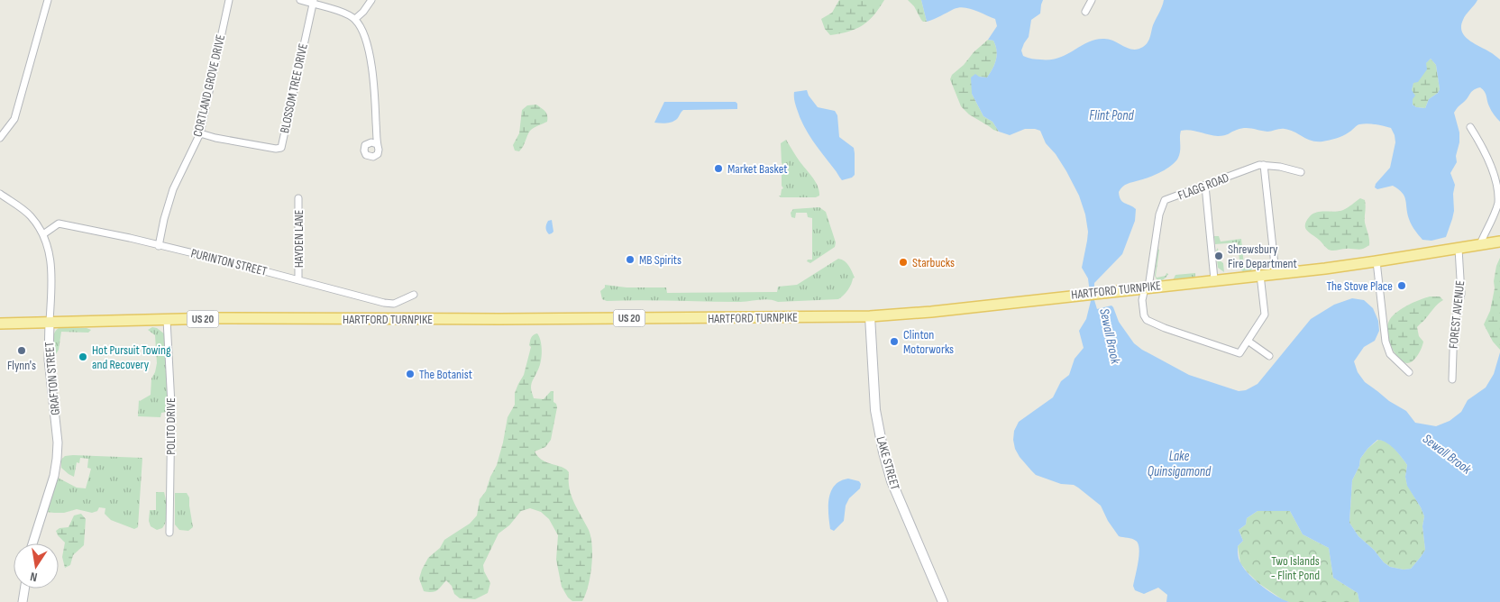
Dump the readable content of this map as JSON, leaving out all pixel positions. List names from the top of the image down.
{
  "streets": {
    "main road": ["HARTFORD TURNPIKE", "US 20", "LAKE STREET"],
    "street": [
      "CORTLAND GROVE DRIVE",
      "BLOSSOM TREE DRIVE",
      "FLAGG ROAD",
      "HAYDEN LANE",
      "PURINTON STREET",
      "FOREST AVENUE",
      "GRAFTON STREET",
      "POLITO DRIVE"
    ]
  },
  "crossings": [
    ["CORTLAND GROVE DRIVE", "BLOSSOM TREE DRIVE"],
    ["CORTLAND GROVE DRIVE", "PURINTON STREET"],
    ["FLAGG ROAD", "HARTFORD TURNPIKE"],
    ["HAYDEN LANE", "PURINTON STREET"],
    ["PURINTON STREET", "GRAFTON STREET"],
    ["HARTFORD TURNPIKE", "FOREST AVENUE"],
    ["HARTFORD TURNPIKE", "GRAFTON STREET"],
    ["HARTFORD TURNPIKE", "POLITO DRIVE"],
    ["HARTFORD TURNPIKE", "LAKE STREET"]
  ],
  "water": ["Flint Pond", "Sewall Brook", "Lake Quinsigamond"],
  "parks": ["Two Islands - Flint Pond"],
  "places": [
    "Market Basket",
    "Shrewsbury Fire Department",
    "MB Spirits",
    "Starbucks",
    "The Stove Place",
    "Clinton Motorworks",
    "Flynn's",
    "Hot Pursuit Towing and Recovery",
    "The Botanist"
  ],
  "north": "bottom"
}
